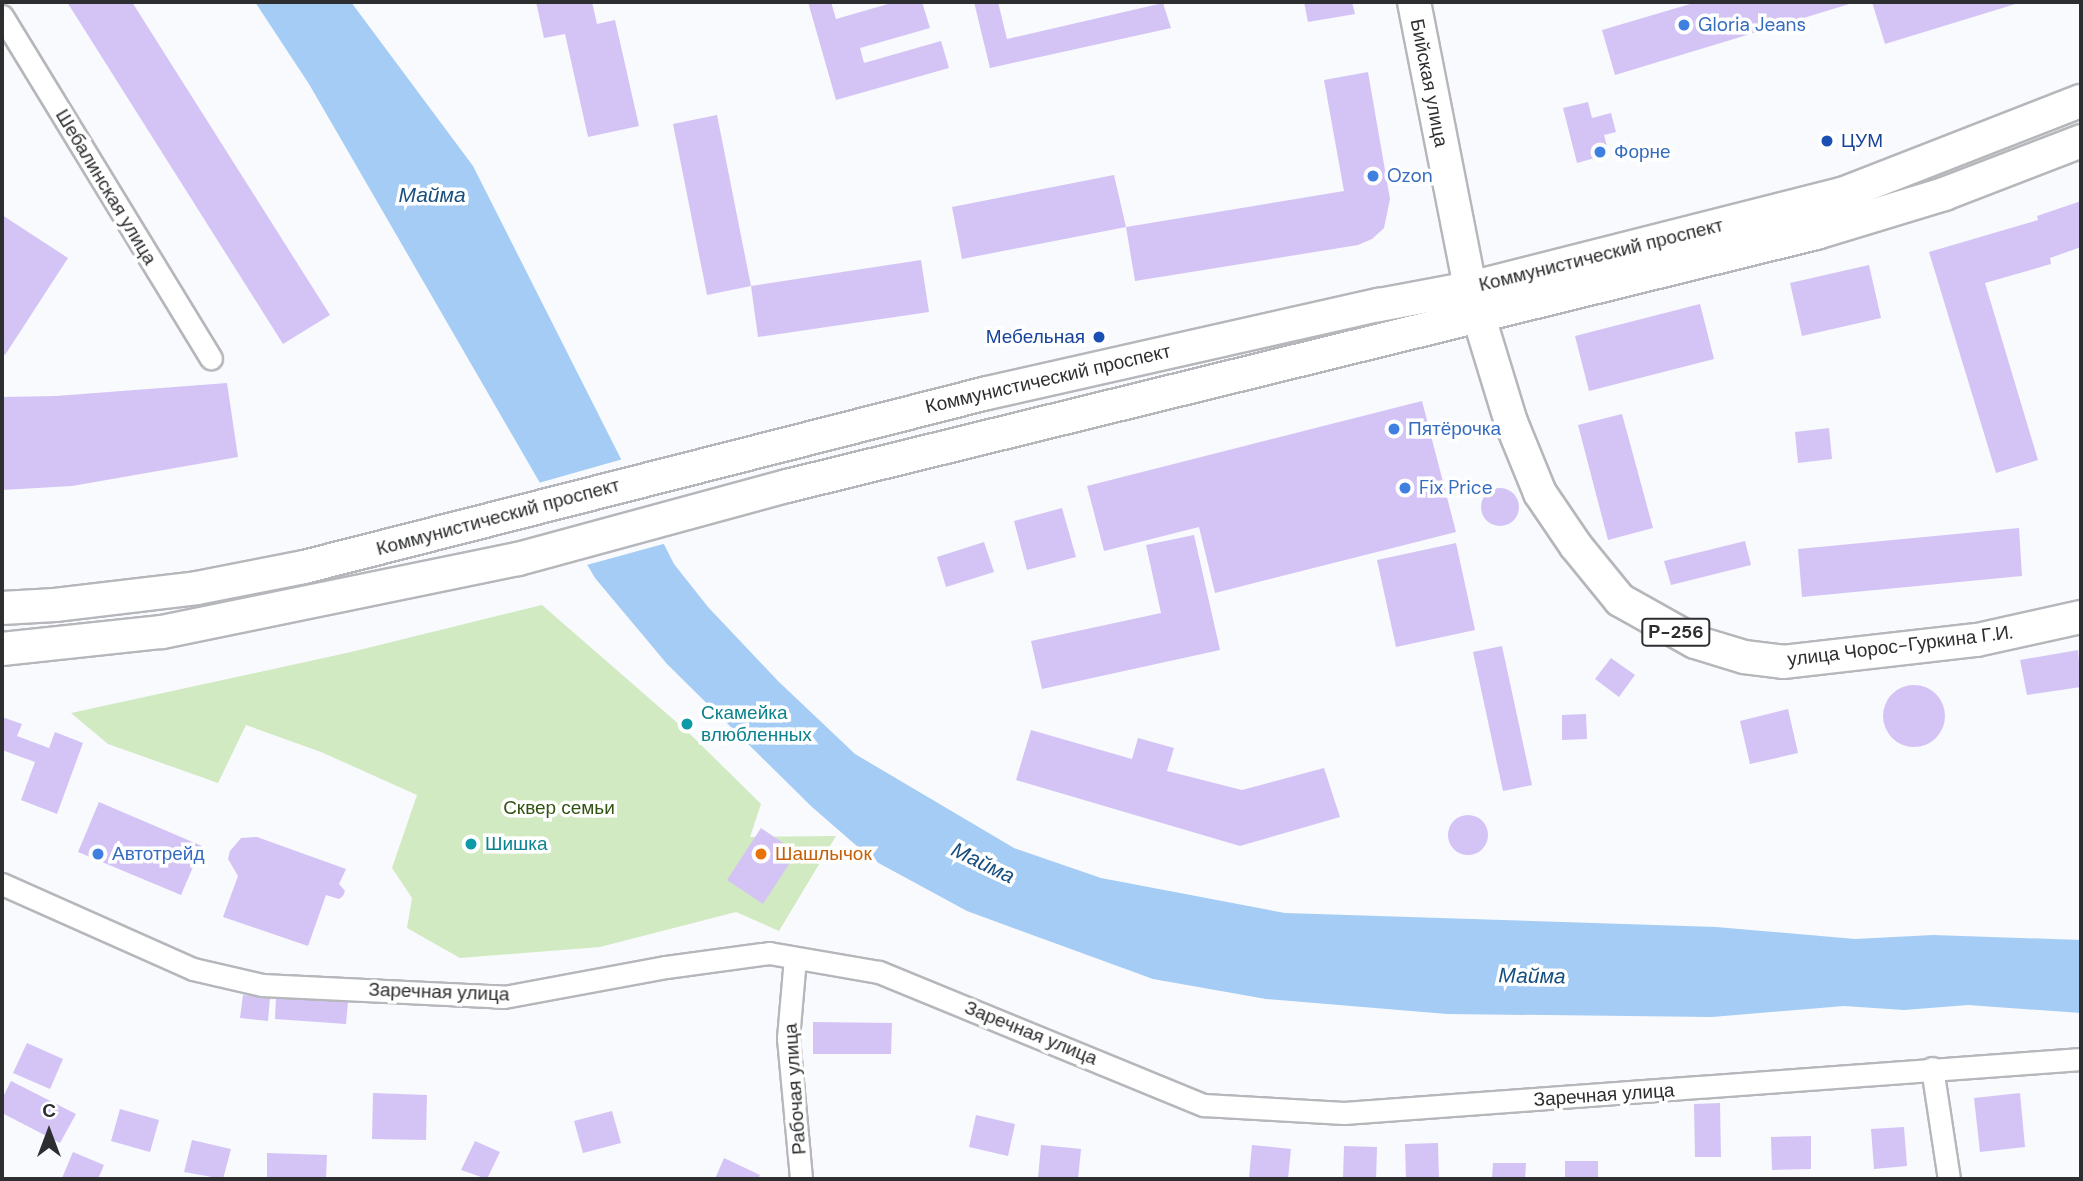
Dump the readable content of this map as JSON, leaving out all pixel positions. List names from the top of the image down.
{
  "streets": {
    "main road": [
      "Бийская улица",
      "Коммунистический проспект",
      "Р-256",
      "улица Чорос-Гуркина Г.И."
    ],
    "street": ["Шебалинская улица", "Заречная улица", "Рабочая улица"]
  },
  "crossings": [
    ["Бийская улица", "Коммунистический проспект"],
    ["Бийская улица", "улица Чорос-Гуркина Г.И."],
    ["Коммунистический проспект", "улица Чорос-Гуркина Г.И."],
    ["Заречная улица", "Рабочая улица"]
  ],
  "water": ["Майма"],
  "parks": ["Сквер семьи"],
  "places": [
    "Gloria Jeans",
    "ЦУМ",
    "Форне",
    "Ozon",
    "Мебельная",
    "Пятёрочка",
    "Fix Price",
    "Скамейка влюбленных",
    "Шишка",
    "Автотрейд",
    "Шашлычок"
  ],
  "north": "top"
}
